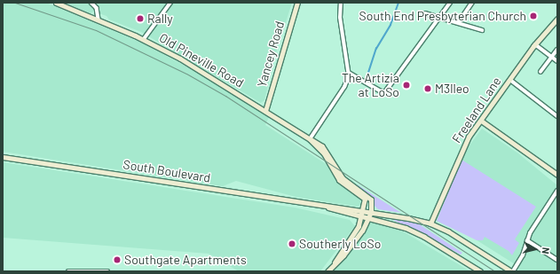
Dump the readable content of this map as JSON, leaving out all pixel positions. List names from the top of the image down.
{
  "streets": {
    "street": [
      "Yancey Road",
      "Old Pineville Road",
      "Freeland Lane",
      "South Boulevard"
    ]
  },
  "crossings": [
    ["Yancey Road", "Old Pineville Road"],
    ["Old Pineville Road", "South Boulevard"],
    ["Freeland Lane", "South Boulevard"]
  ],
  "places": [
    "South End Presbyterian Church",
    "Rally",
    "The Artizia at LoSo",
    "M3lleo",
    "Southerly LoSo",
    "Southgate Apartments"
  ],
  "north": "right"
}
